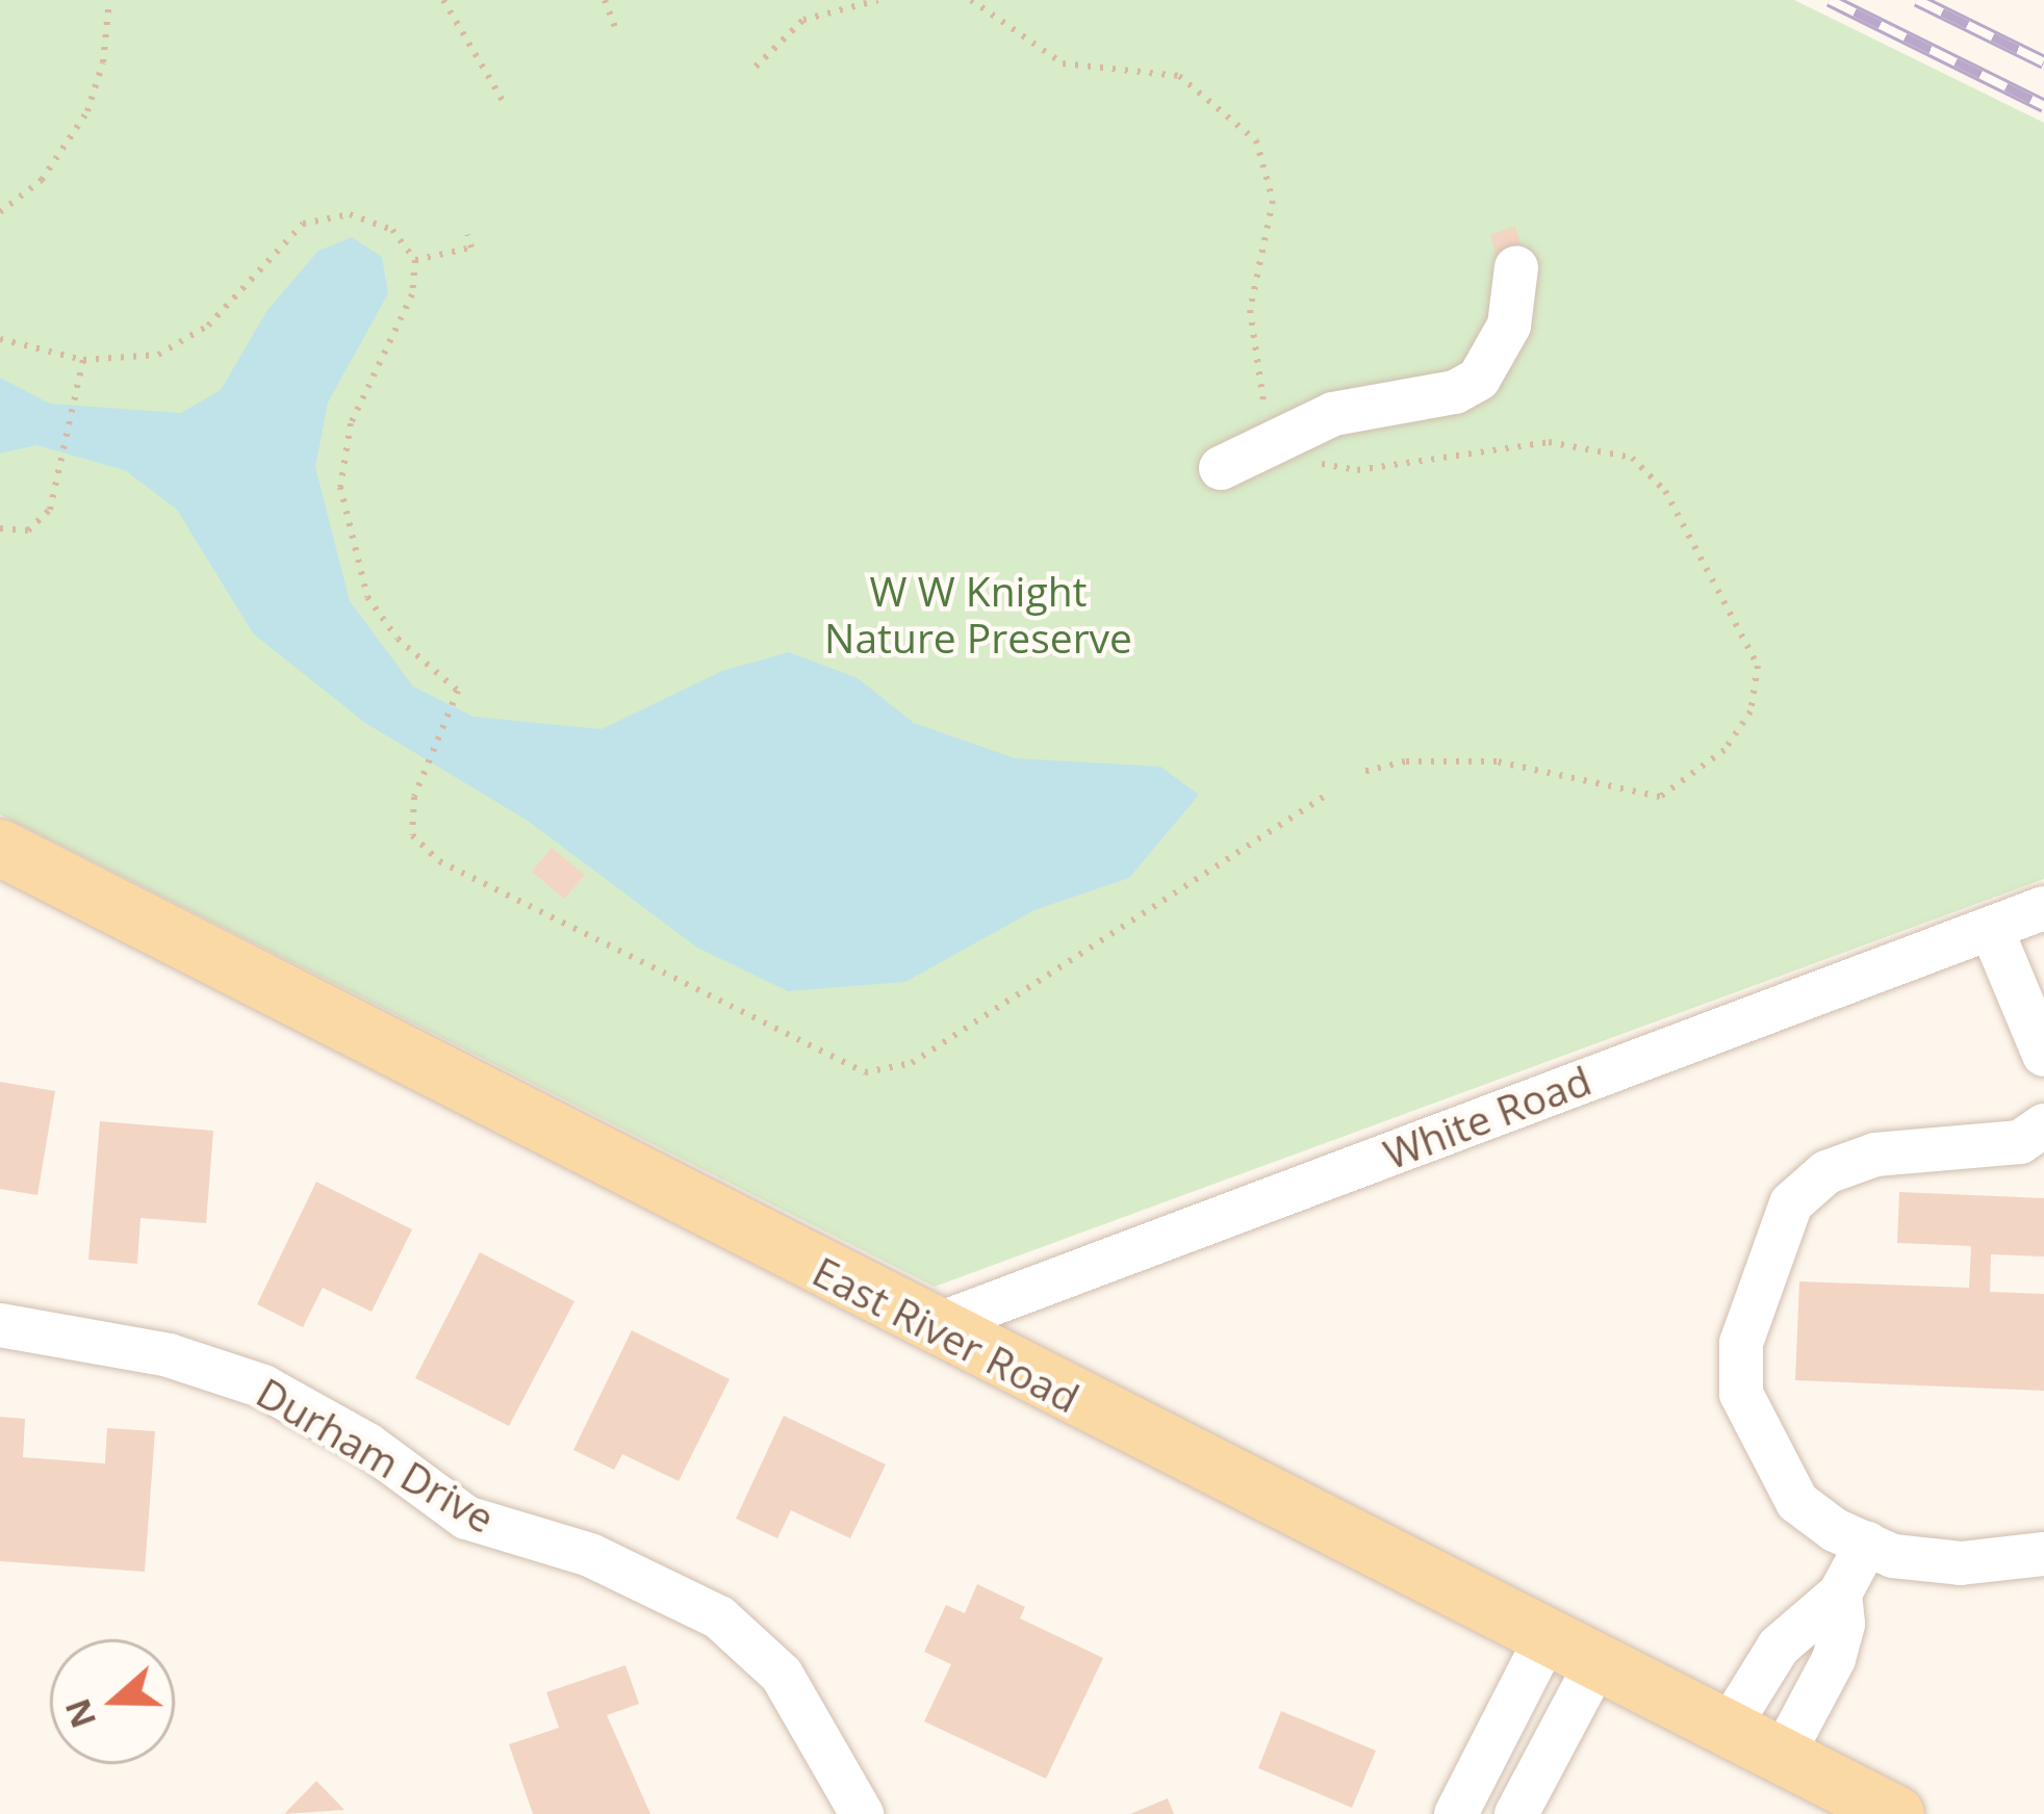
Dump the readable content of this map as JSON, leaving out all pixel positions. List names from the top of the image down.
{
  "streets": {
    "main road": ["East River Road"],
    "street": ["White Road", "Durham Drive"]
  },
  "crossings": [
    ["White Road", "East River Road"]
  ],
  "parks": ["W W Knight Nature Preserve"],
  "north": "left"
}
